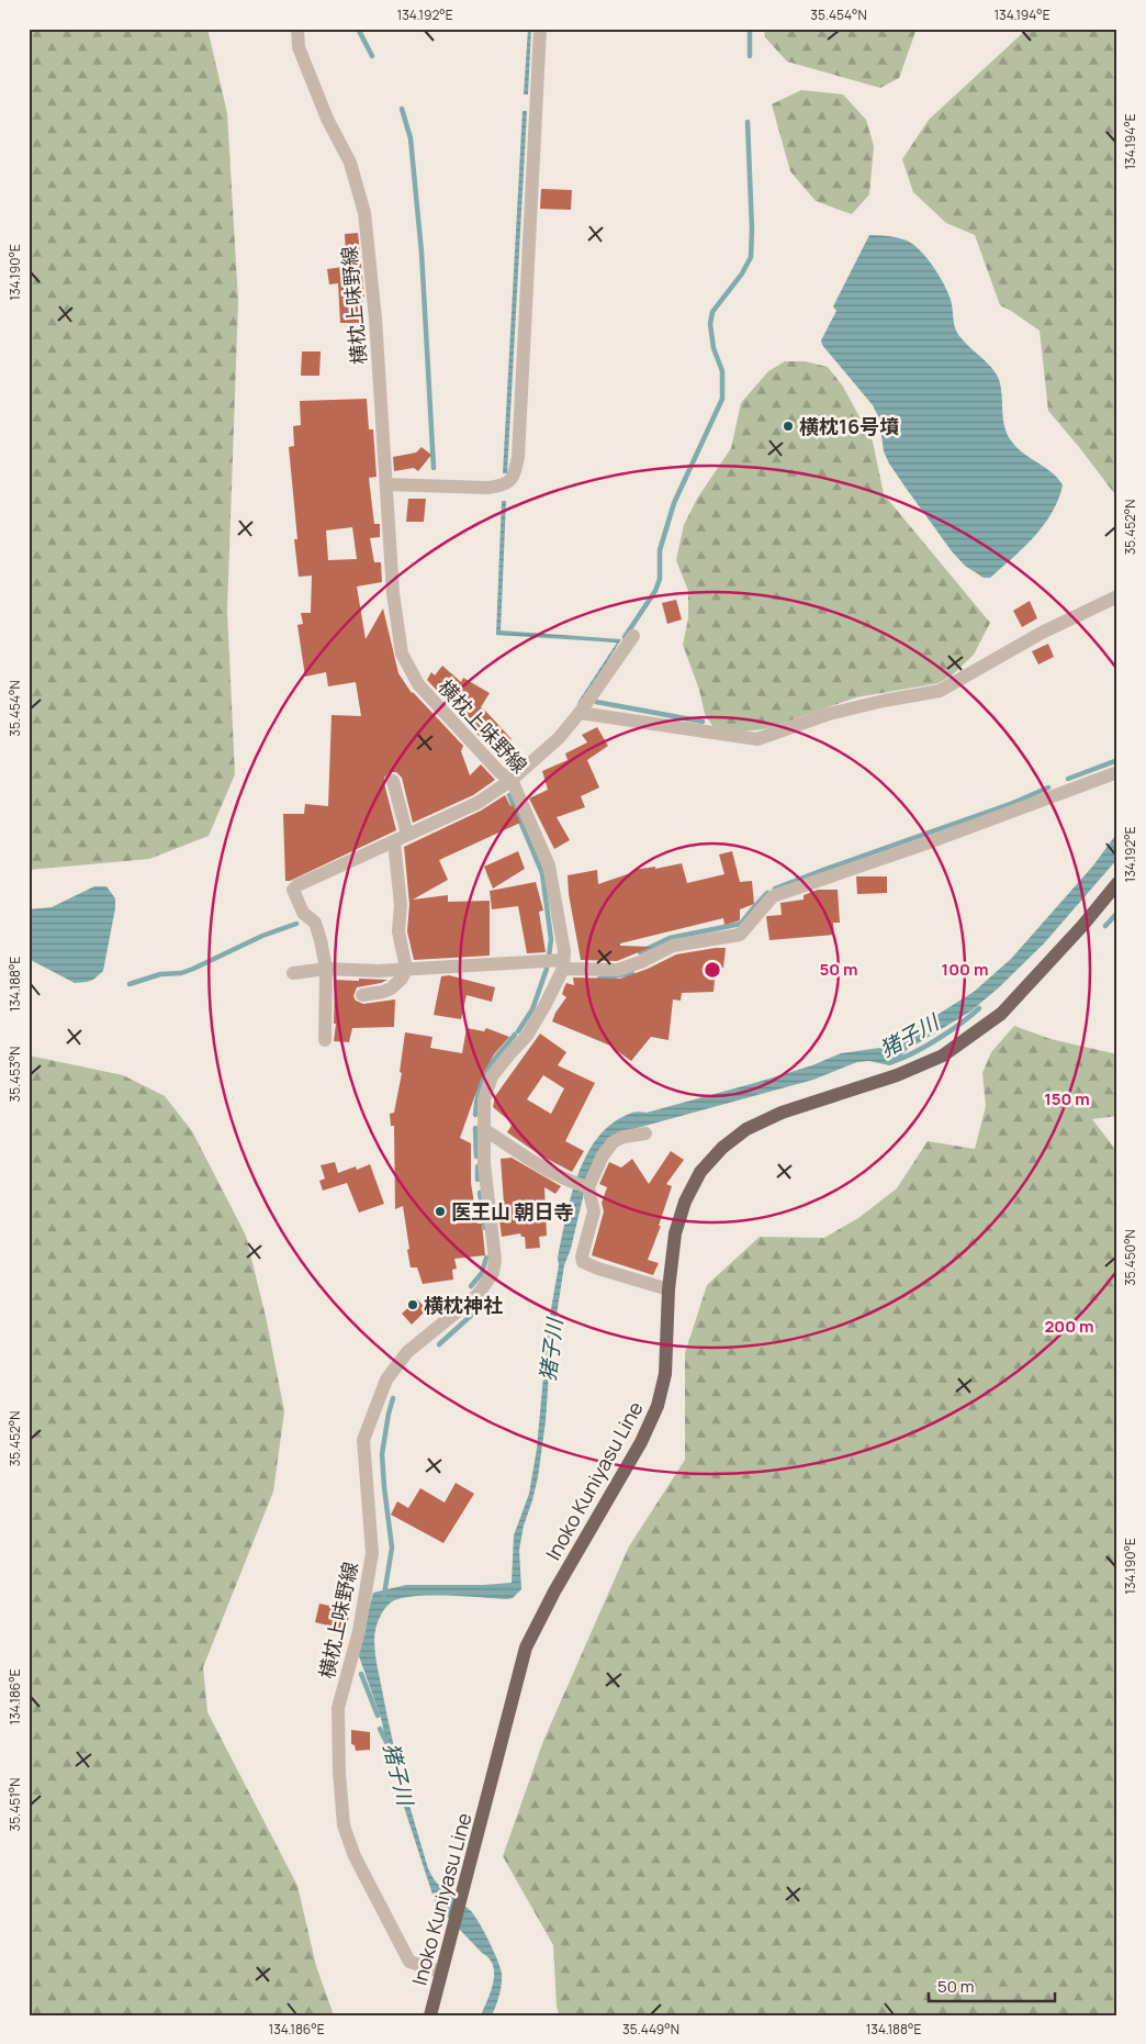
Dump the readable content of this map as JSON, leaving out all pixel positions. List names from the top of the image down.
{
  "streets": {
    "main road": ["Inoko Kuniyasu Line"],
    "street": ["横枕上味野線"]
  },
  "crossings": [
    ["横枕上味野線", "Inoko Kuniyasu Line"]
  ],
  "water": ["猪子川"],
  "places": ["横枕16号墳", "医王山 朝日寺", "横枕神社"],
  "scale_bar": "50 m",
  "coordinates": [
    "134.192°E",
    "35.454°N",
    "134.194°E",
    "134.190°E",
    "35.452°N",
    "134.188°E",
    "35.453°N",
    "35.450°N",
    "134.186°E",
    "35.451°N",
    "35.449°N"
  ],
  "rings": [
    "50 m",
    "100 m",
    "150 m",
    "200 m"
  ]
}
